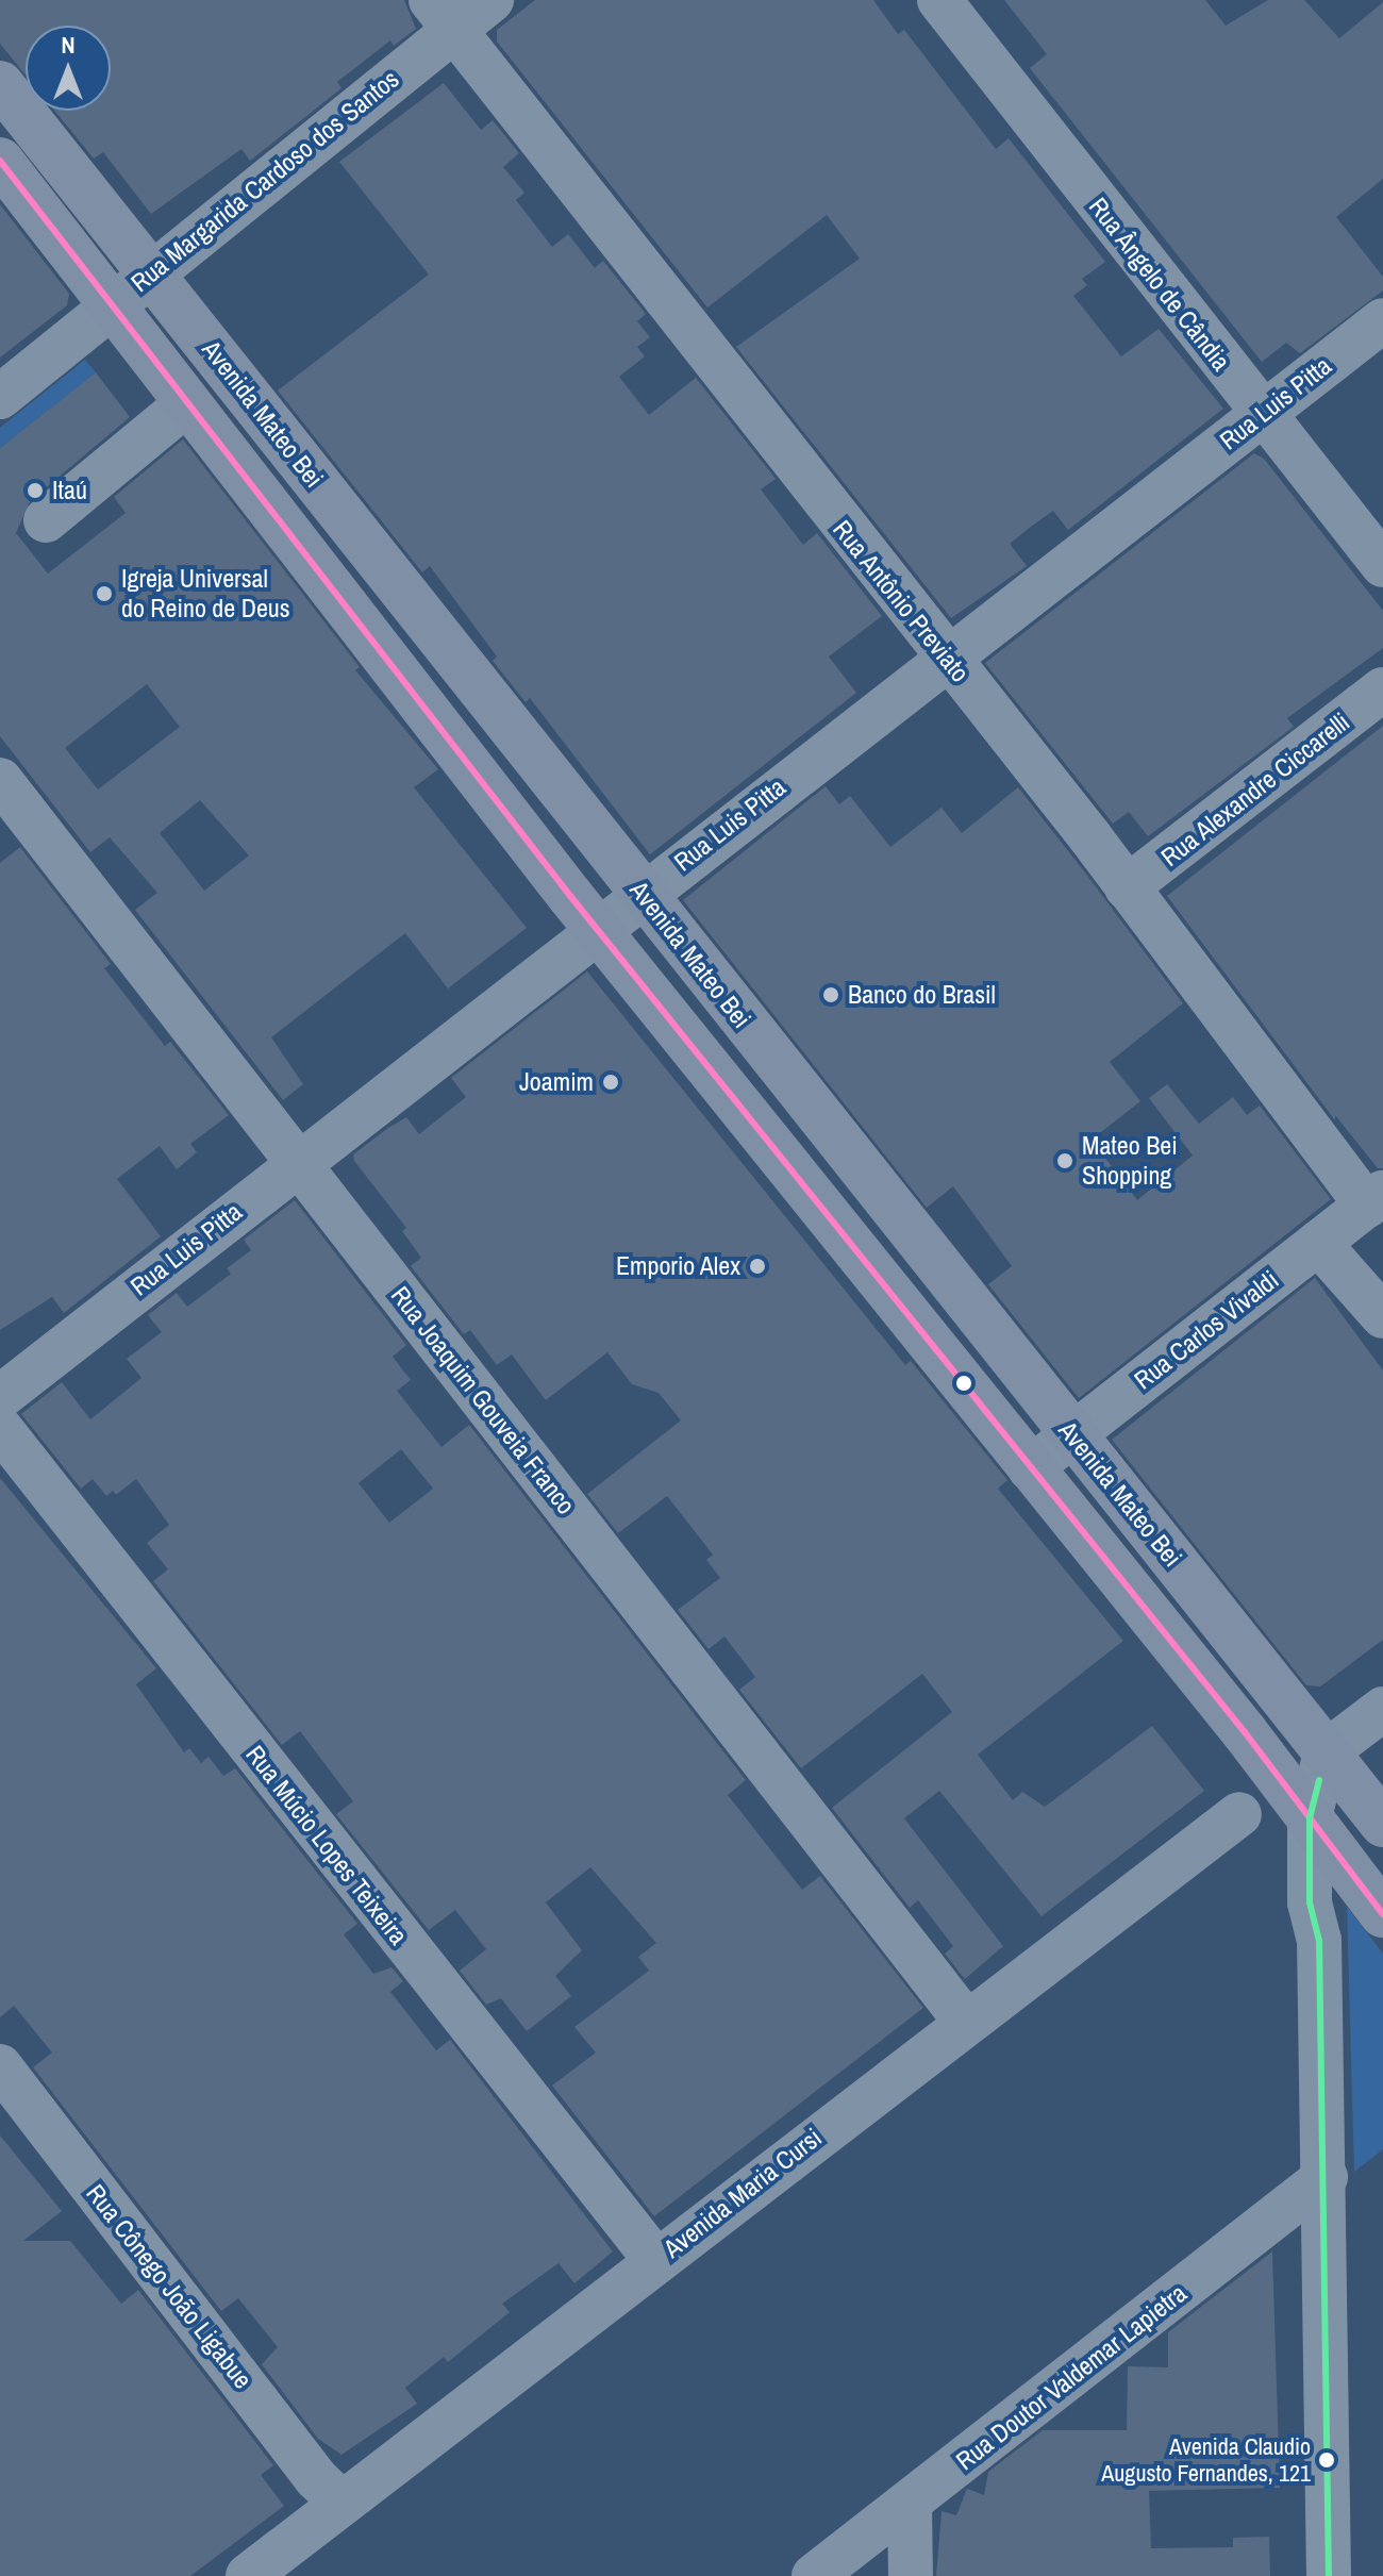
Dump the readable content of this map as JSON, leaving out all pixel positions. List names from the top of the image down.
{
  "streets": {
    "main road": ["Avenida Mateo Bei"],
    "street": [
      "Rua Margarida Cardoso dos Santos",
      "Rua Ângelo de Cândia",
      "Rua Luis Pitta",
      "Rua Antônio Previato",
      "Rua Alexandre Ciccarelli",
      "Rua Carlos Vivaldi",
      "Rua Joaquim Gouveia Franco",
      "Rua Múcio Lopes Teixeira",
      "Avenida Maria Cursi",
      "Rua Cônego João Ligabue",
      "Rua Doutor Valdemar Lapietra"
    ]
  },
  "crossings": [
    ["Rua Margarida Cardoso dos Santos", "Avenida Mateo Bei"],
    ["Rua Margarida Cardoso dos Santos", "Rua Antônio Previato"],
    ["Rua Ângelo de Cândia", "Rua Luis Pitta"],
    ["Rua Luis Pitta", "Avenida Mateo Bei"],
    ["Rua Luis Pitta", "Rua Antônio Previato"],
    ["Rua Luis Pitta", "Rua Joaquim Gouveia Franco"],
    ["Avenida Mateo Bei", "Rua Carlos Vivaldi"],
    ["Rua Antônio Previato", "Rua Alexandre Ciccarelli"],
    ["Rua Antônio Previato", "Rua Carlos Vivaldi"],
    ["Rua Joaquim Gouveia Franco", "Avenida Maria Cursi"],
    ["Rua Múcio Lopes Teixeira", "Avenida Maria Cursi"],
    ["Avenida Maria Cursi", "Rua Cônego João Ligabue"]
  ],
  "places": [
    "Itaú",
    "Igreja Universal do Reino de Deus",
    "Banco do Brasil",
    "Joamim",
    "Mateo Bei Shopping",
    "Emporio Alex",
    "Avenida Claudio Augusto Fernandes, 121"
  ],
  "north": "top"
}
